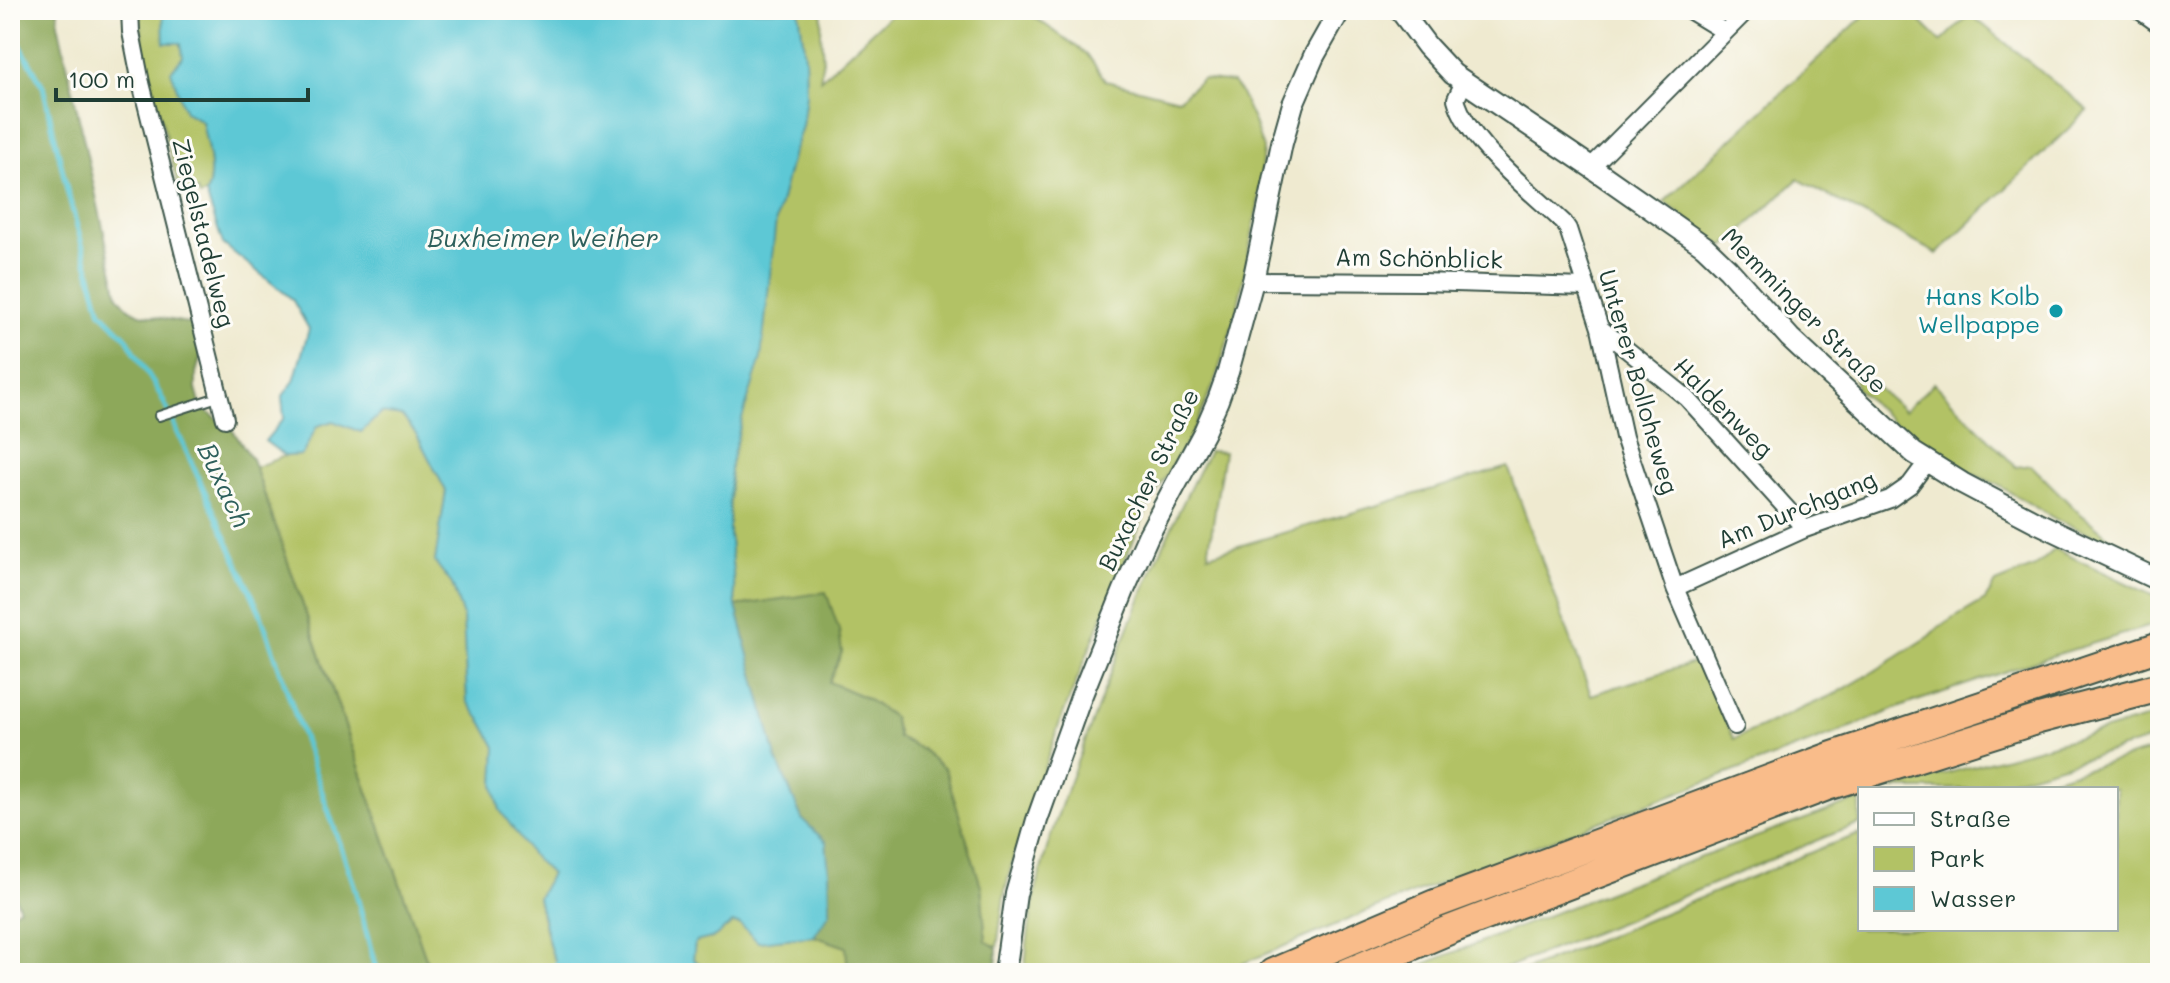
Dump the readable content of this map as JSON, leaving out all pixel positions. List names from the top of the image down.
{
  "streets": {
    "street": [
      "Ziegelstadelweg",
      "Am Schönblick",
      "Memminger Straße",
      "Unterer Bolloheweg",
      "Haldenweg",
      "Buxacher Straße",
      "Am Durchgang"
    ]
  },
  "crossings": [
    ["Am Schönblick", "Unterer Bolloheweg"],
    ["Am Schönblick", "Buxacher Straße"],
    ["Memminger Straße", "Unterer Bolloheweg"],
    ["Memminger Straße", "Am Durchgang"],
    ["Unterer Bolloheweg", "Haldenweg"],
    ["Unterer Bolloheweg", "Am Durchgang"],
    ["Haldenweg", "Am Durchgang"]
  ],
  "water": ["Buxheimer Weiher", "Buxach"],
  "places": ["Hans Kolb Wellpappe"],
  "legend": ["Straße", "Park", "Wasser"],
  "scale_bar": "100 m"
}
